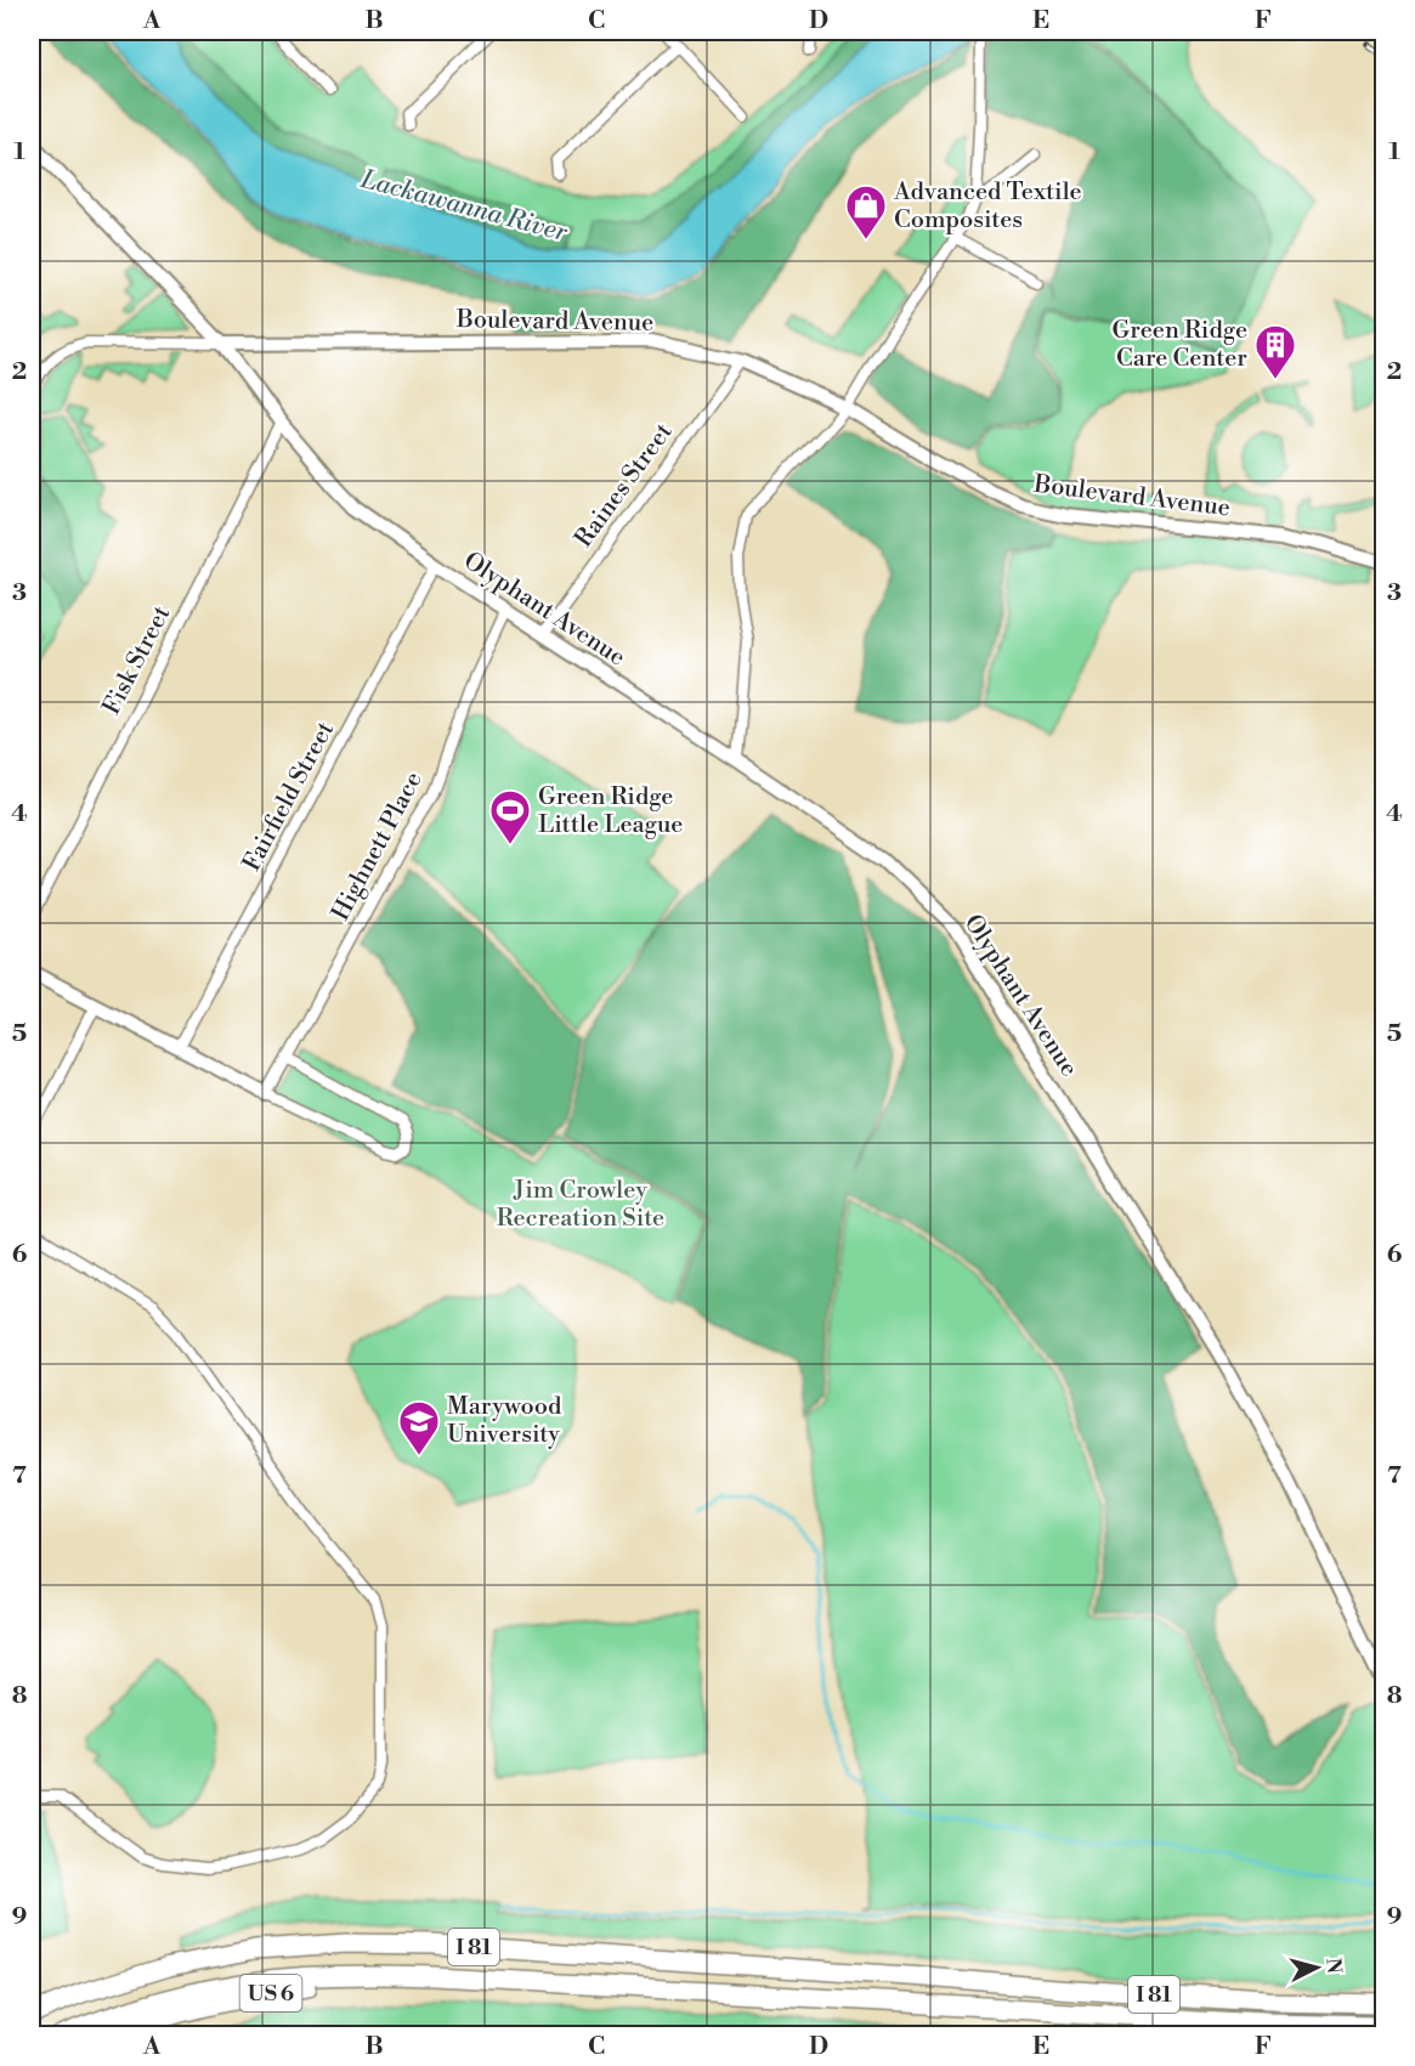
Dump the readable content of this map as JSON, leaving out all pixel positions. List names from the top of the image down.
{
  "streets": {
    "highway": ["I 81", "US 6"],
    "street": [
      "Boulevard Avenue",
      "Raines Street",
      "Olyphant Avenue",
      "Fisk Street",
      "Fairfield Street",
      "Highnett Place"
    ]
  },
  "crossings": [
    ["Boulevard Avenue", "Raines Street"],
    ["Boulevard Avenue", "Olyphant Avenue"],
    ["Raines Street", "Olyphant Avenue"],
    ["Olyphant Avenue", "Fisk Street"],
    ["Olyphant Avenue", "Fairfield Street"],
    ["Olyphant Avenue", "Highnett Place"],
    ["I 81", "US 6"]
  ],
  "water": ["Lackawanna River"],
  "parks": ["Jim Crowley Recreation Site"],
  "places": {
    "shop": ["Advanced Textile Composites"],
    "building": ["Green Ridge Care Center"],
    "sports": ["Green Ridge Little League"],
    "school or university": ["Marywood University"]
  },
  "north": "right",
  "grid": {
    "columns": [
      "A",
      "B",
      "C",
      "D",
      "E",
      "F"
    ],
    "rows": [
      "1",
      "2",
      "3",
      "4",
      "5",
      "6",
      "7",
      "8",
      "9"
    ]
  }
}
